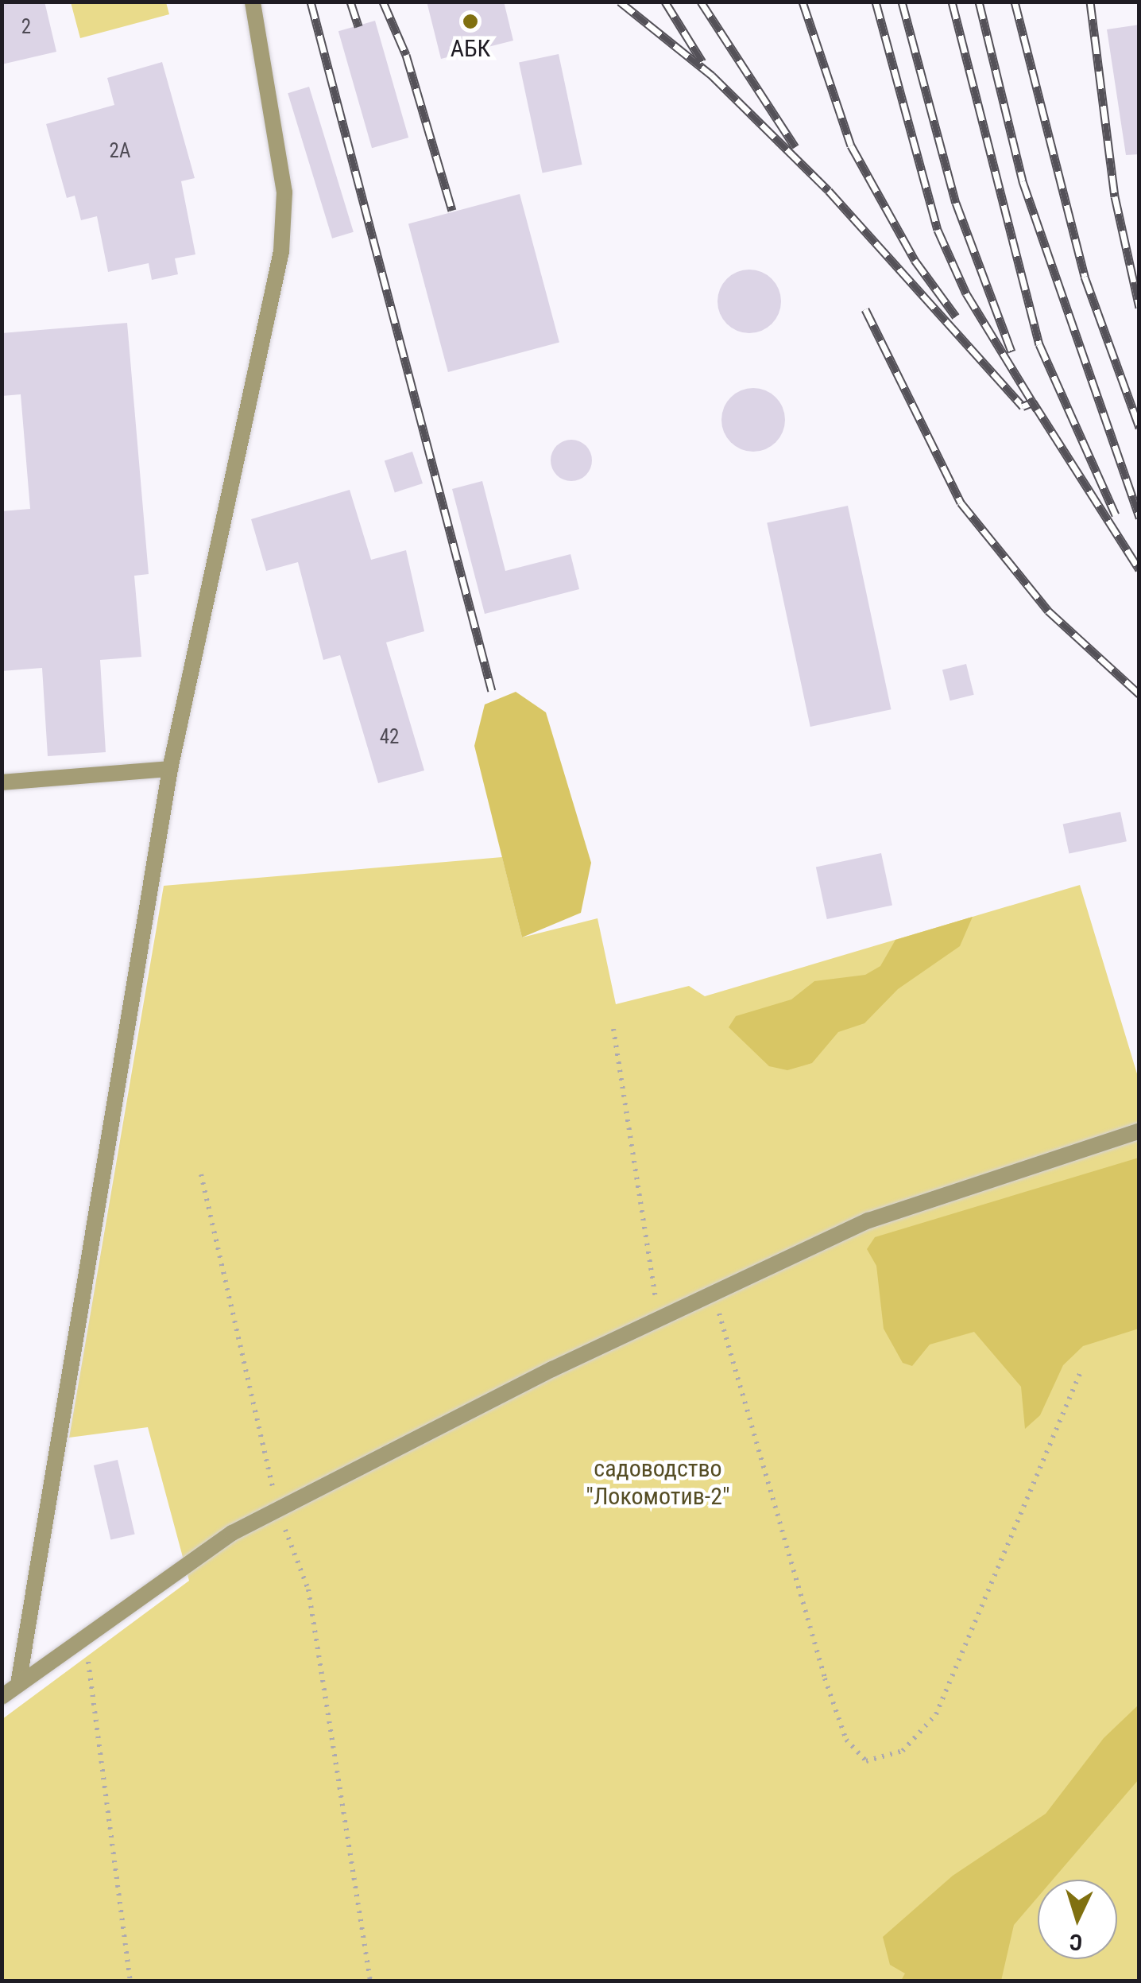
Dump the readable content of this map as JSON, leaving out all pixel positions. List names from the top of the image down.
{
  "parks": ["садоводство \"Локомотив-2\""],
  "places": ["АБК"],
  "house_numbers": ["2", "2А", "42"],
  "north": "bottom"
}
